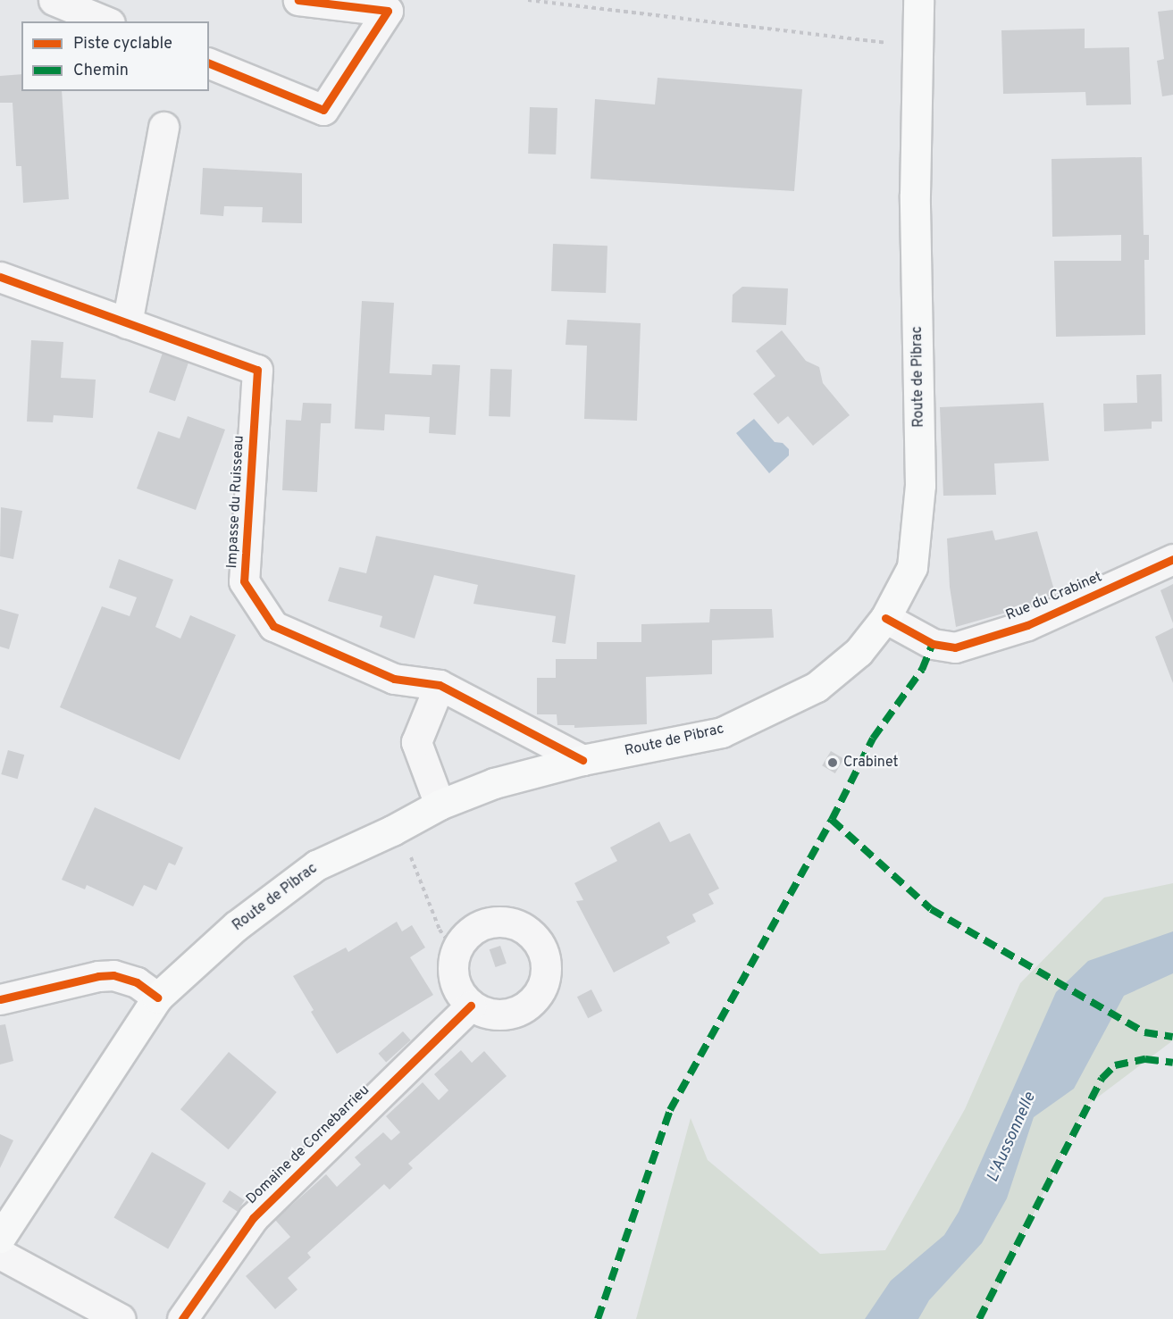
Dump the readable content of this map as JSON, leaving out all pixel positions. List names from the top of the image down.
{
  "streets": {
    "main road": ["Route de Pibrac"],
    "street": ["Impasse du Ruisseau", "Rue du Crabinet", "Domaine de Cornebarrieu"]
  },
  "crossings": [
    ["Route de Pibrac", "Impasse du Ruisseau"],
    ["Route de Pibrac", "Rue du Crabinet"]
  ],
  "water": ["L'Aussonnelle"],
  "places": ["Crabinet"],
  "legend": ["Piste cyclable", "Chemin"]
}
